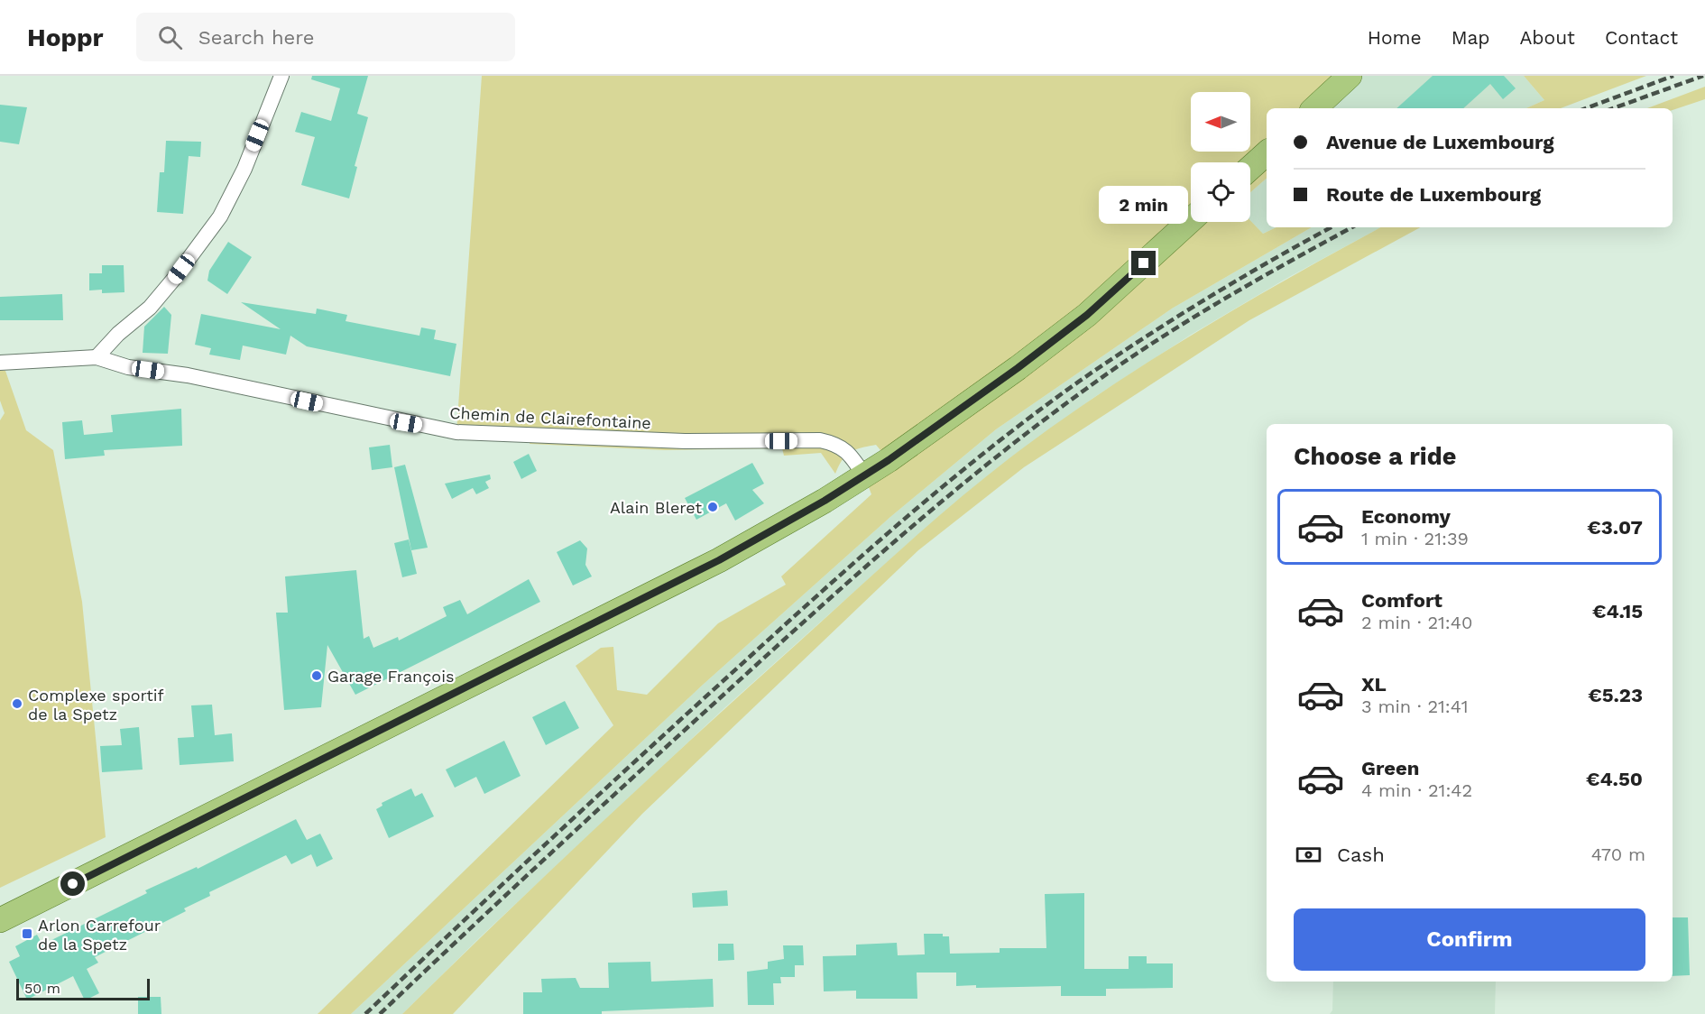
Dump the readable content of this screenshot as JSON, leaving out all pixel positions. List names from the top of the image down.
{
  "streets": {
    "street": ["Chemin de Clairefontaine"]
  },
  "places": {
    "other": ["Alain Bleret", "Garage François", "Complexe sportif de la Spetz"],
    "transit": ["Arlon Carrefour de la Spetz"]
  },
  "scale_bar": "50 m",
  "north": "left",
  "page": {
    "header": "Hoppr",
    "search": "Search here",
    "nav": [
      "Home",
      "Map",
      "About",
      "Contact"
    ],
    "banner": ["Avenue de Luxembourg", "Route de Luxembourg"],
    "bubble": "2 min",
    "heading": "Choose a ride",
    "list": [
      {
        "name": "Economy",
        "note": "1 min · 21:39",
        "value": "€3.07"
      },
      {
        "name": "Comfort",
        "note": "2 min · 21:40",
        "value": "€4.15"
      },
      {
        "name": "XL",
        "note": "3 min · 21:41",
        "value": "€5.23"
      },
      {
        "name": "Green",
        "note": "4 min · 21:42",
        "value": "€4.50"
      }
    ],
    "pay": ["Cash", "470 m"],
    "buttons": "Confirm",
    "scale": "50 m"
  }
}
